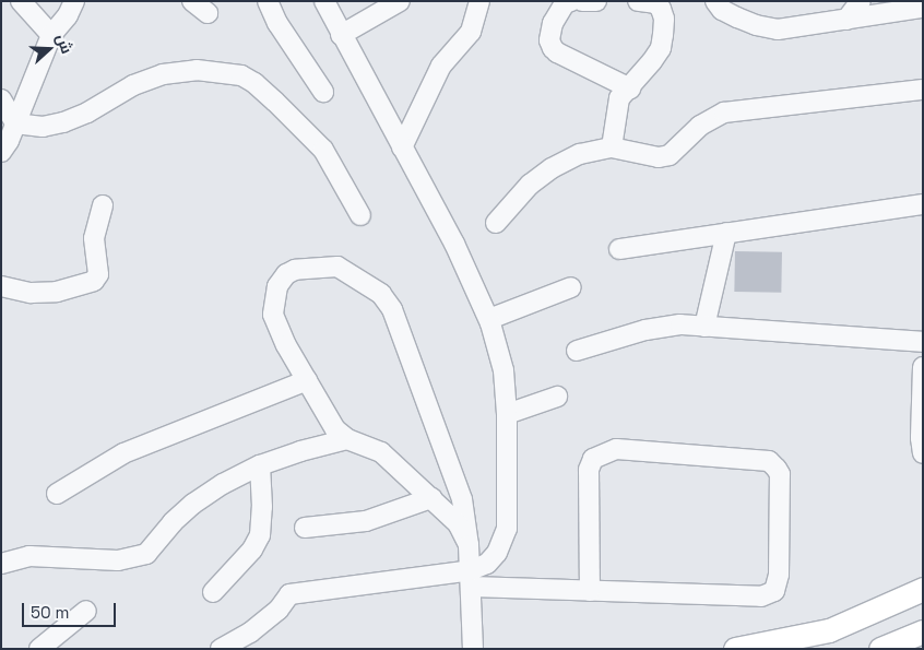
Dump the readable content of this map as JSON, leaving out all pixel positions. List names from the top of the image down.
{
  "scale_bar": "50 m",
  "north": "right"
}
